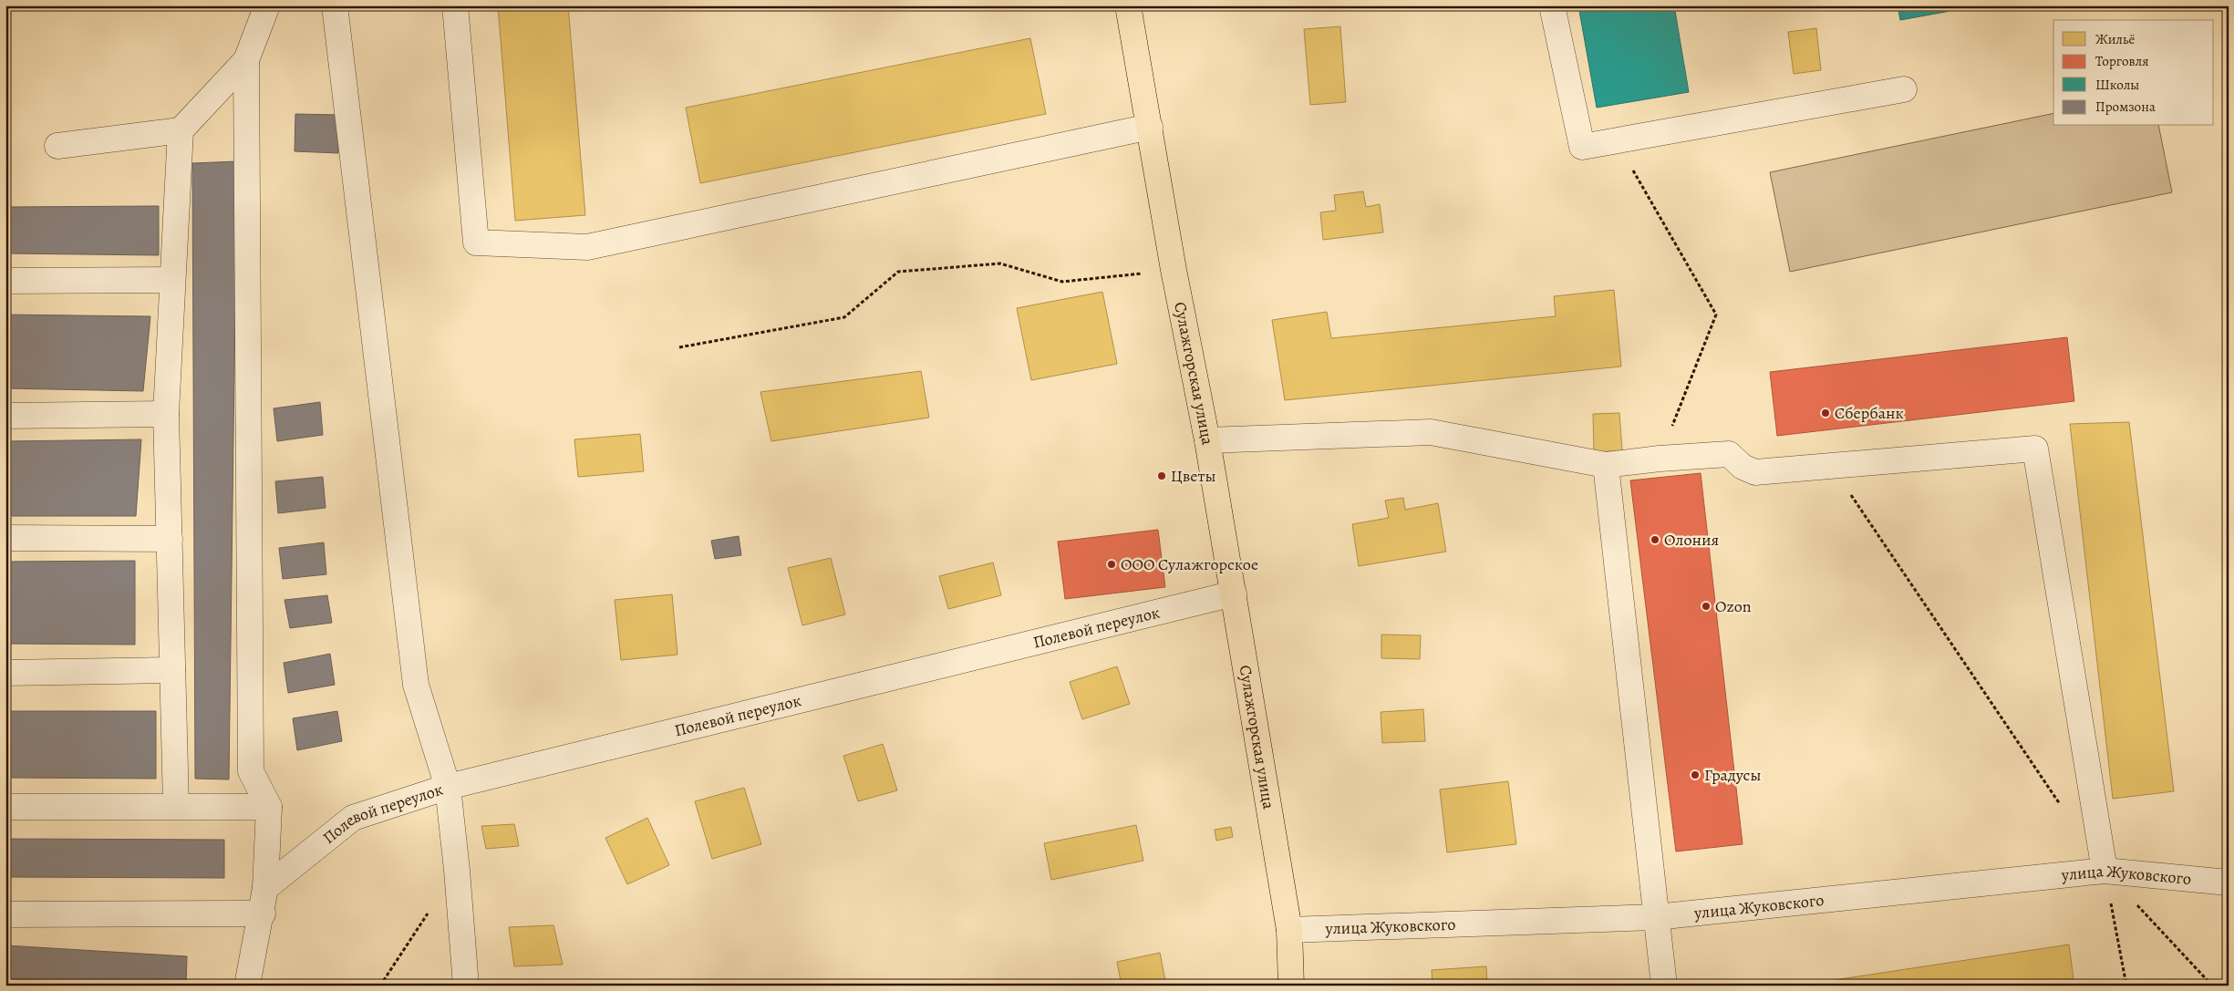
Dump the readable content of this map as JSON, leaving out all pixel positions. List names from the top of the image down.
{
  "streets": {
    "main road": ["Сулажгорская улица"],
    "street": ["Полевой переулок", "улица Жуковского"]
  },
  "crossings": [
    ["Сулажгорская улица", "Полевой переулок"],
    ["Сулажгорская улица", "улица Жуковского"]
  ],
  "places": [
    "Сбербанк",
    "Цветы",
    "Олония",
    "ООО Сулажгорское",
    "Ozon",
    "Градусы"
  ],
  "legend": [
    "Жильё",
    "Торговля",
    "Школы",
    "Промзона"
  ]
}
